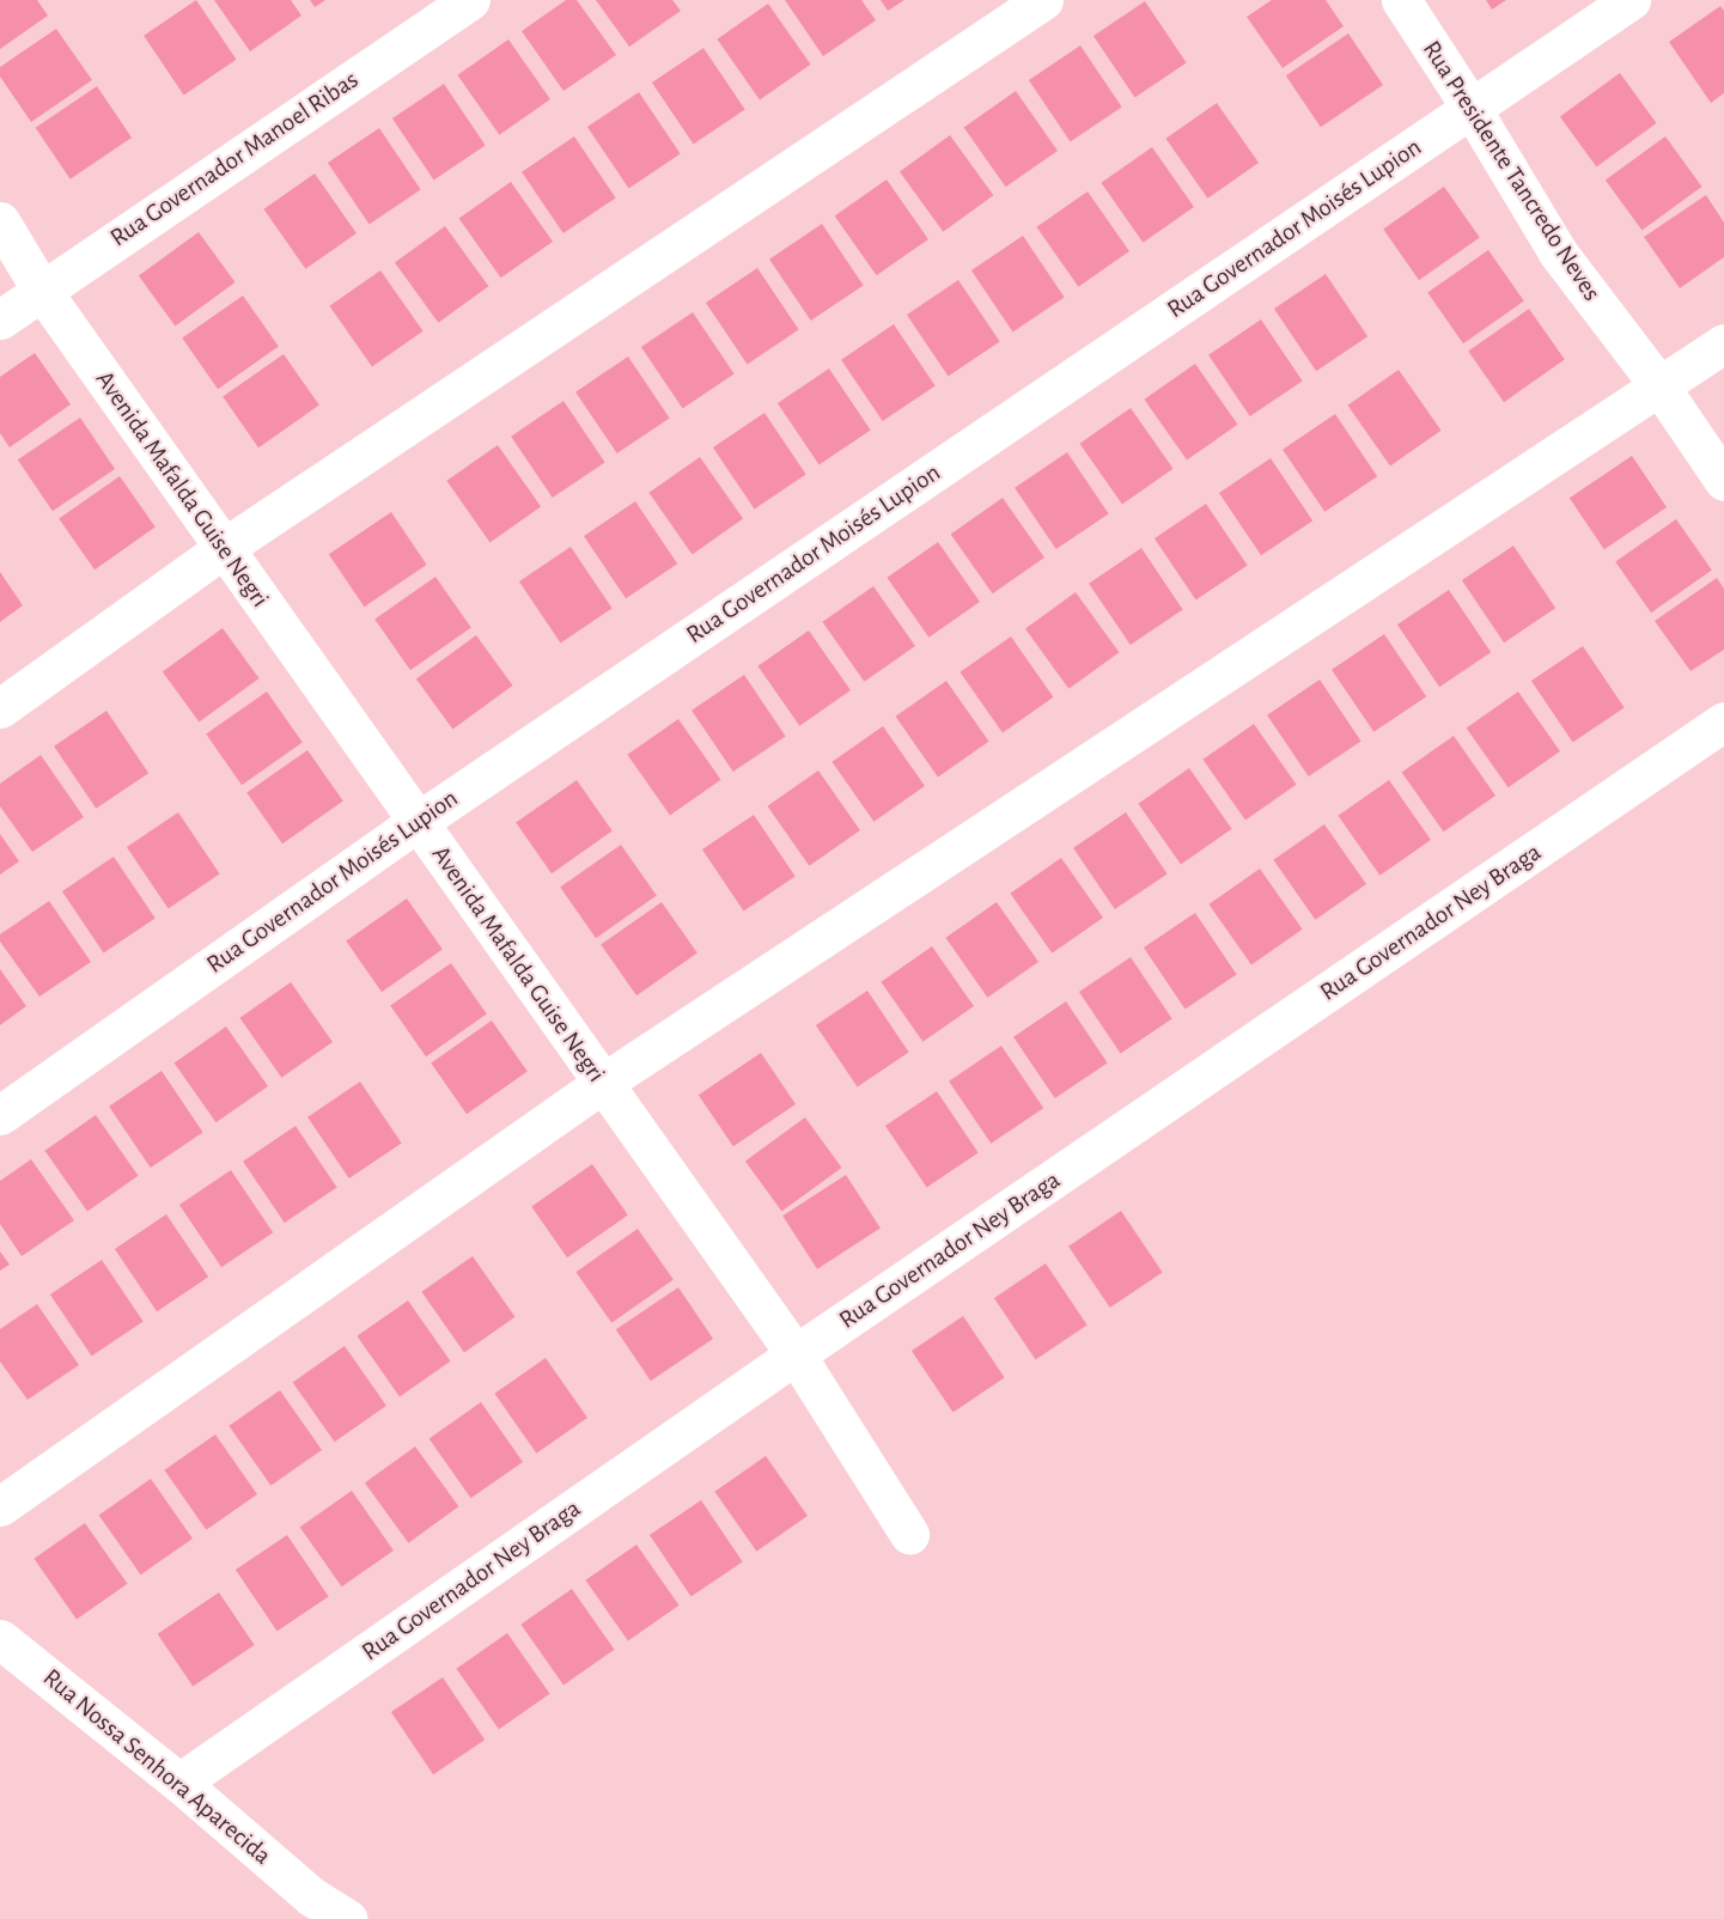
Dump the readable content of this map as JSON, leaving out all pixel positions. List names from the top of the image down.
{
  "streets": {
    "street": [
      "Rua Governador Manoel Ribas",
      "Rua Presidente Tancredo Neves",
      "Rua Governador Moisés Lupion",
      "Avenida Mafalda Guise Negri",
      "Rua Governador Ney Braga",
      "Rua Nossa Senhora Aparecida"
    ]
  },
  "crossings": [
    ["Rua Governador Manoel Ribas", "Avenida Mafalda Guise Negri"],
    ["Rua Presidente Tancredo Neves", "Rua Governador Moisés Lupion"],
    ["Rua Governador Moisés Lupion", "Avenida Mafalda Guise Negri"],
    ["Avenida Mafalda Guise Negri", "Rua Governador Ney Braga"],
    ["Rua Governador Ney Braga", "Rua Nossa Senhora Aparecida"]
  ]
}
